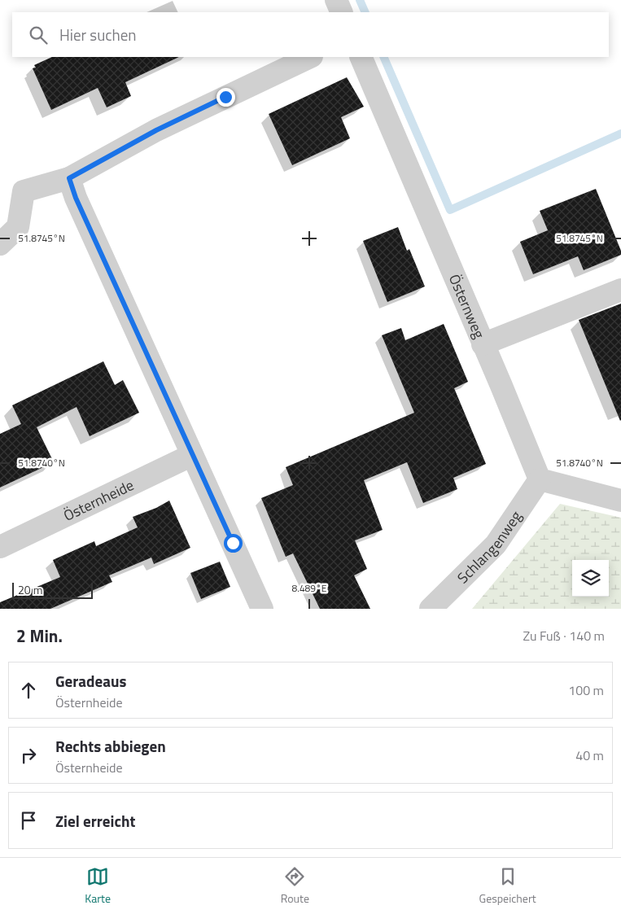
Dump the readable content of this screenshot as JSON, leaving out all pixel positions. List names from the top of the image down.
{
  "streets": {
    "street": ["Östernweg", "Östernheide", "Schlangenweg"]
  },
  "crossings": [
    ["Östernweg", "Schlangenweg"]
  ],
  "scale_bar": "20 m",
  "page": {
    "search": "Hier suchen",
    "scale": "20 m",
    "heading": ["2 Min.", "Zu Fuß · 140 m"],
    "list": [
      ["Geradeaus", "Östernheide", "100 m"],
      ["Rechts abbiegen", "Östernheide", "40 m"],
      "Ziel erreicht"
    ],
    "nav": ["Karte", "Route", "Gespeichert"]
  },
  "coordinates": ["51.8745°N", "51.8740°N", "8.489°E"]
}
